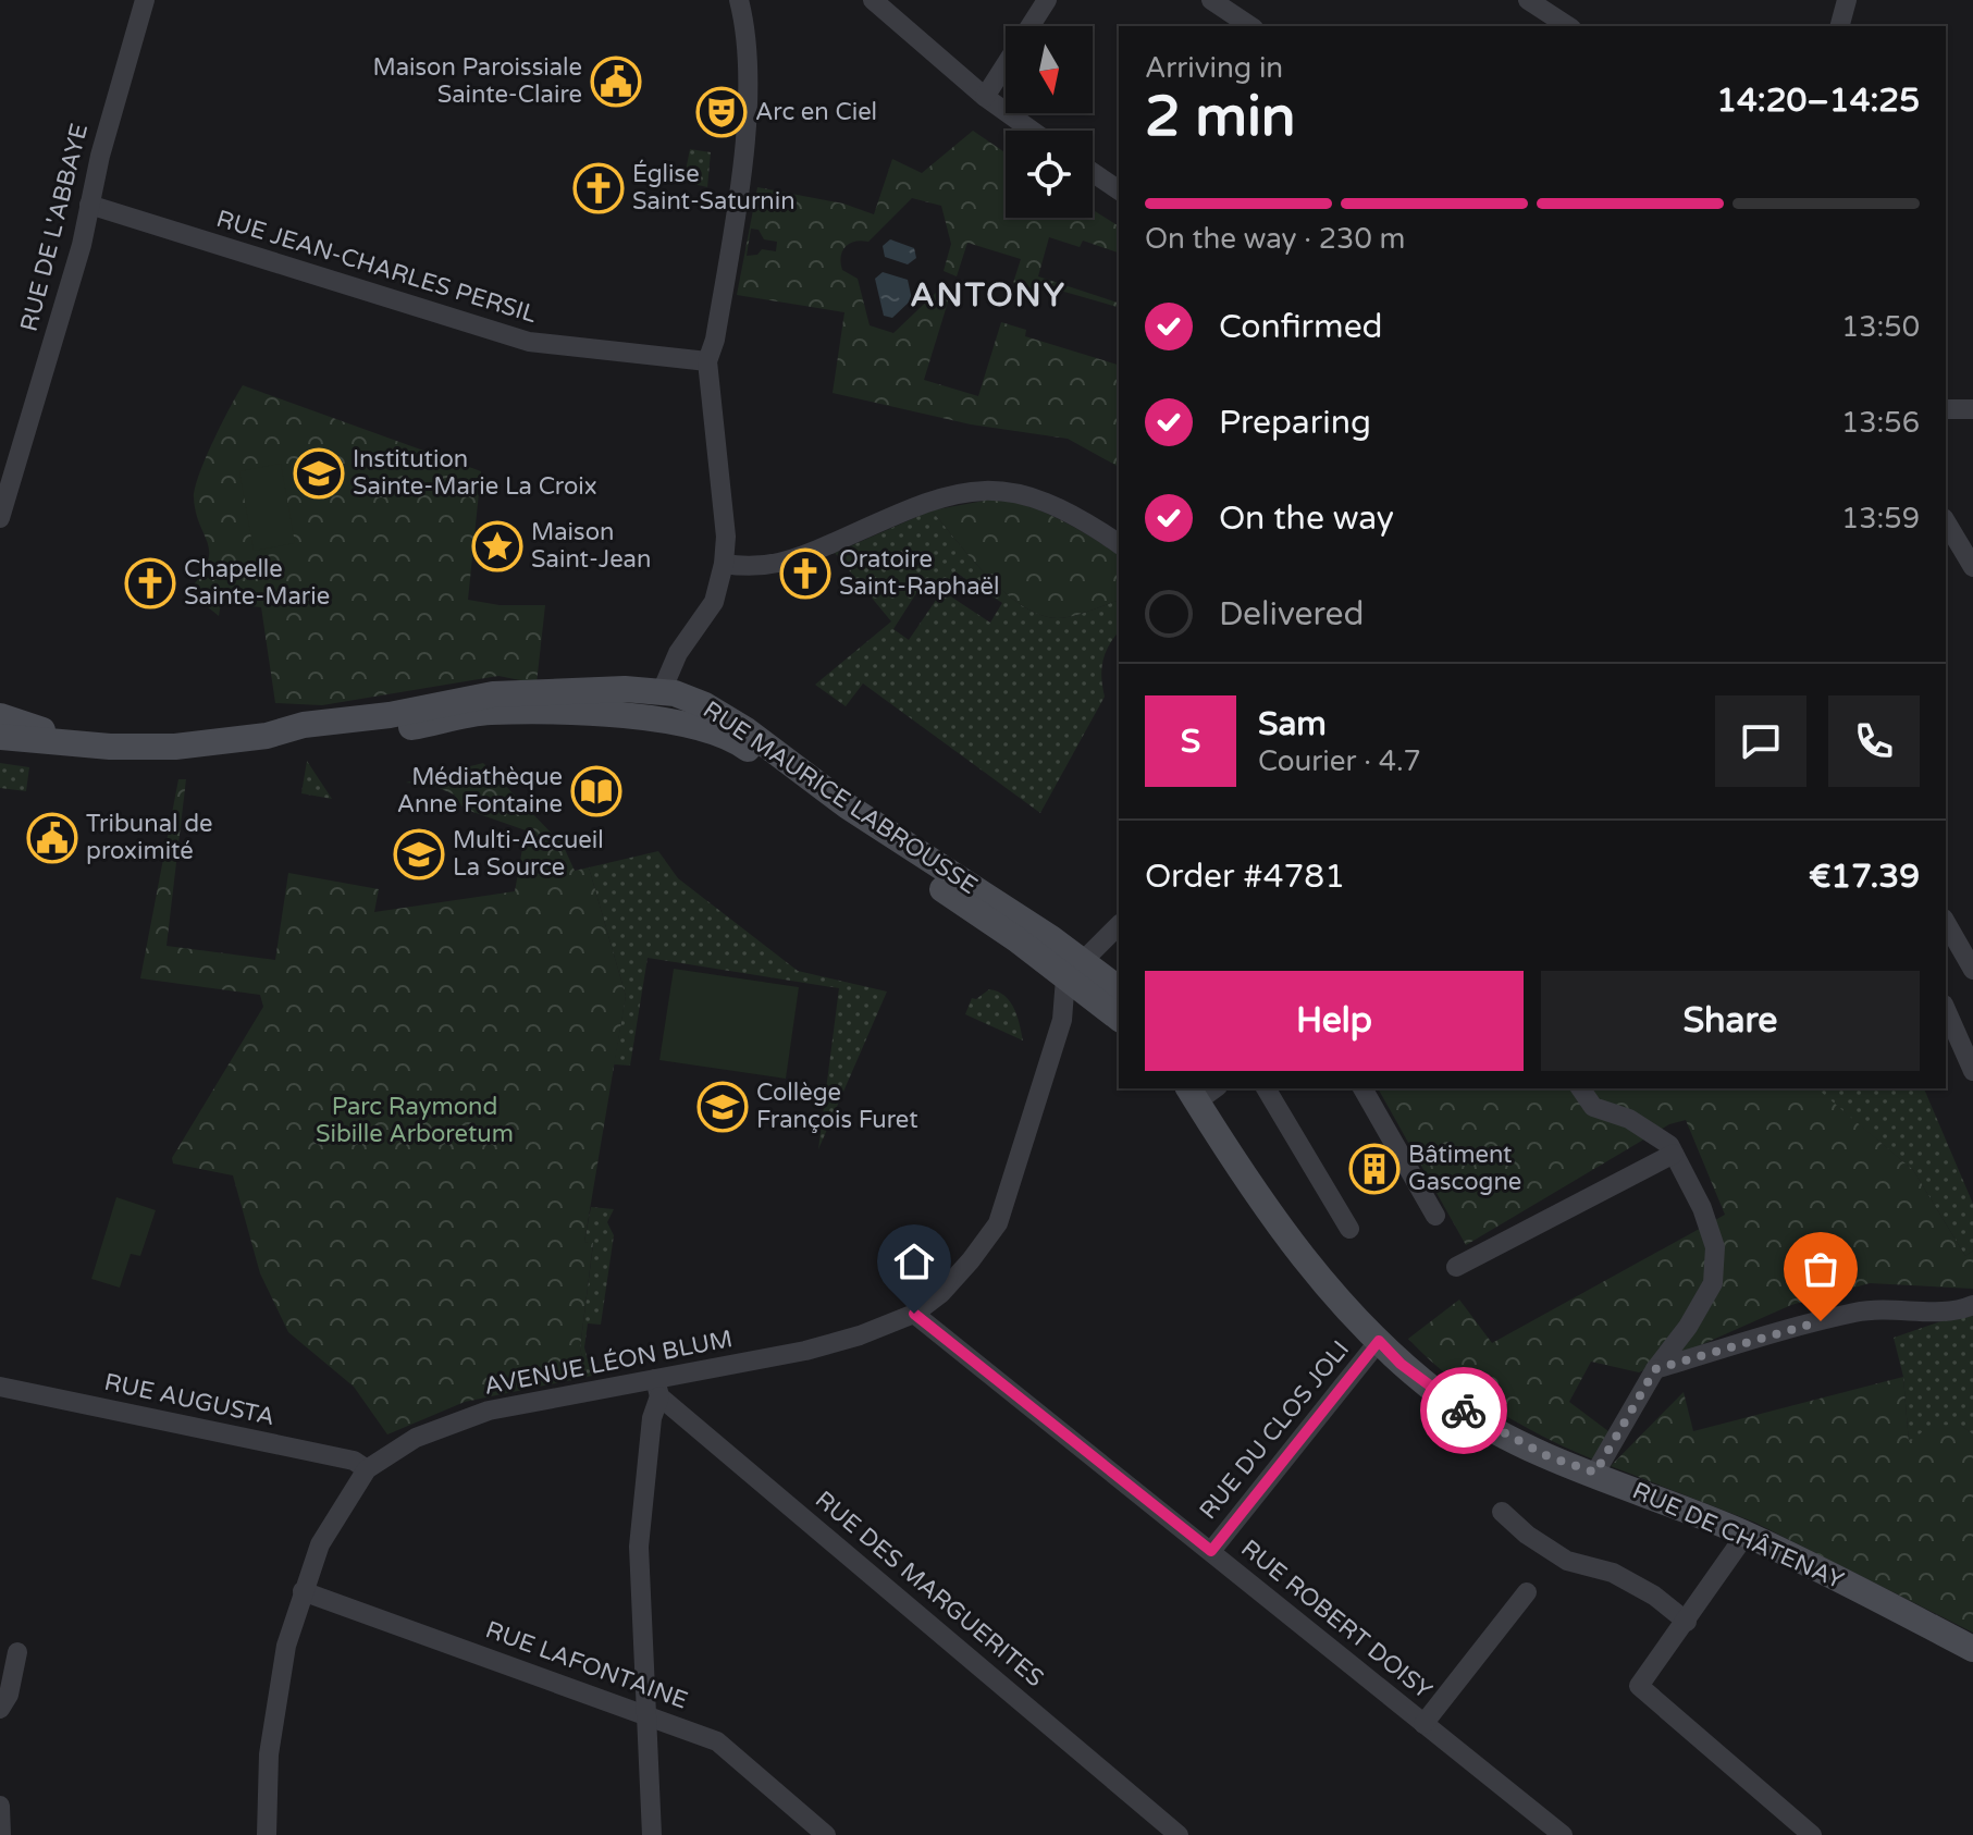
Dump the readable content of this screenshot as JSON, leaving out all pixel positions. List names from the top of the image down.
{
  "streets": {
    "main road": ["RUE MAURICE LABROUSSE", "RUE DE CHÂTENAY"],
    "street": [
      "RUE DE L'ABBAYE",
      "RUE JEAN-CHARLES PERSIL",
      "AVENUE LÉON BLUM",
      "RUE AUGUSTA",
      "RUE DU CLOS JOLI",
      "RUE DES MARGUERITES",
      "RUE ROBERT DOISY",
      "RUE LAFONTAINE"
    ]
  },
  "crossings": [
    ["RUE DE L'ABBAYE", "RUE JEAN-CHARLES PERSIL"],
    ["RUE MAURICE LABROUSSE", "AVENUE LÉON BLUM"],
    ["AVENUE LÉON BLUM", "RUE AUGUSTA"],
    ["AVENUE LÉON BLUM", "RUE DES MARGUERITES"],
    ["AVENUE LÉON BLUM", "RUE ROBERT DOISY"],
    ["AVENUE LÉON BLUM", "RUE LAFONTAINE"],
    ["RUE DU CLOS JOLI", "RUE DE CHÂTENAY"],
    ["RUE DU CLOS JOLI", "RUE ROBERT DOISY"]
  ],
  "districts": ["ANTONY"],
  "parks": ["Parc Raymond Sibille Arboretum"],
  "places": {
    "public building": ["Maison Paroissiale Sainte-Claire", "Tribunal de proximité"],
    "theatre": ["Arc en Ciel"],
    "church": ["Église Saint-Saturnin", "Oratoire Saint-Raphaël", "Chapelle Sainte-Marie"],
    "school or university": ["Institution Sainte-Marie La Croix", "Multi-Accueil La Source", "Collège François Furet"],
    "place": ["Maison Saint-Jean"],
    "library": ["Médiathèque Anne Fontaine"],
    "building": ["Bâtiment Gascogne"]
  },
  "north": "bottom",
  "page": {
    "heading": ["2 min", "Arriving in", "14:20–14:25"],
    "panel": [
      "Sam",
      "Courier · 4.7",
      "Order #4781",
      "€17.39"
    ],
    "bar": "On the way · 230 m",
    "list": [
      ["Confirmed", "13:50"],
      ["Preparing", "13:56"],
      ["On the way", "13:59"],
      "Delivered"
    ],
    "round": "S",
    "buttons": ["Help", "Share"]
  }
}
